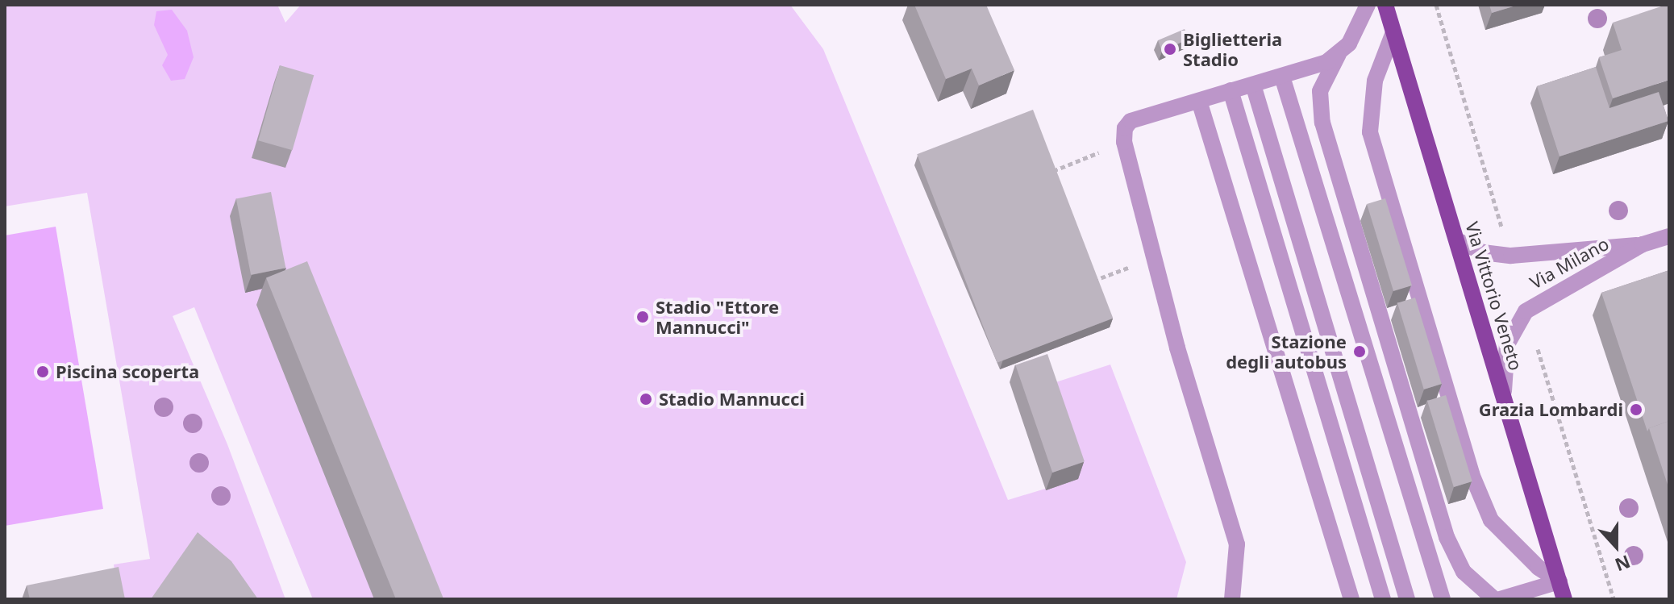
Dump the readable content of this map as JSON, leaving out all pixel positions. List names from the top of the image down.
{
  "streets": {
    "main road": ["Via Vittorio Veneto"],
    "street": ["Via Milano"]
  },
  "crossings": [
    ["Via Milano", "Via Vittorio Veneto"]
  ],
  "places": [
    "Biglietteria Stadio",
    "Stadio \"Ettore Mannucci\"",
    "Stazione degli autobus",
    "Piscina scoperta",
    "Stadio Mannucci",
    "Grazia Lombardi"
  ],
  "north": "bottom"
}
